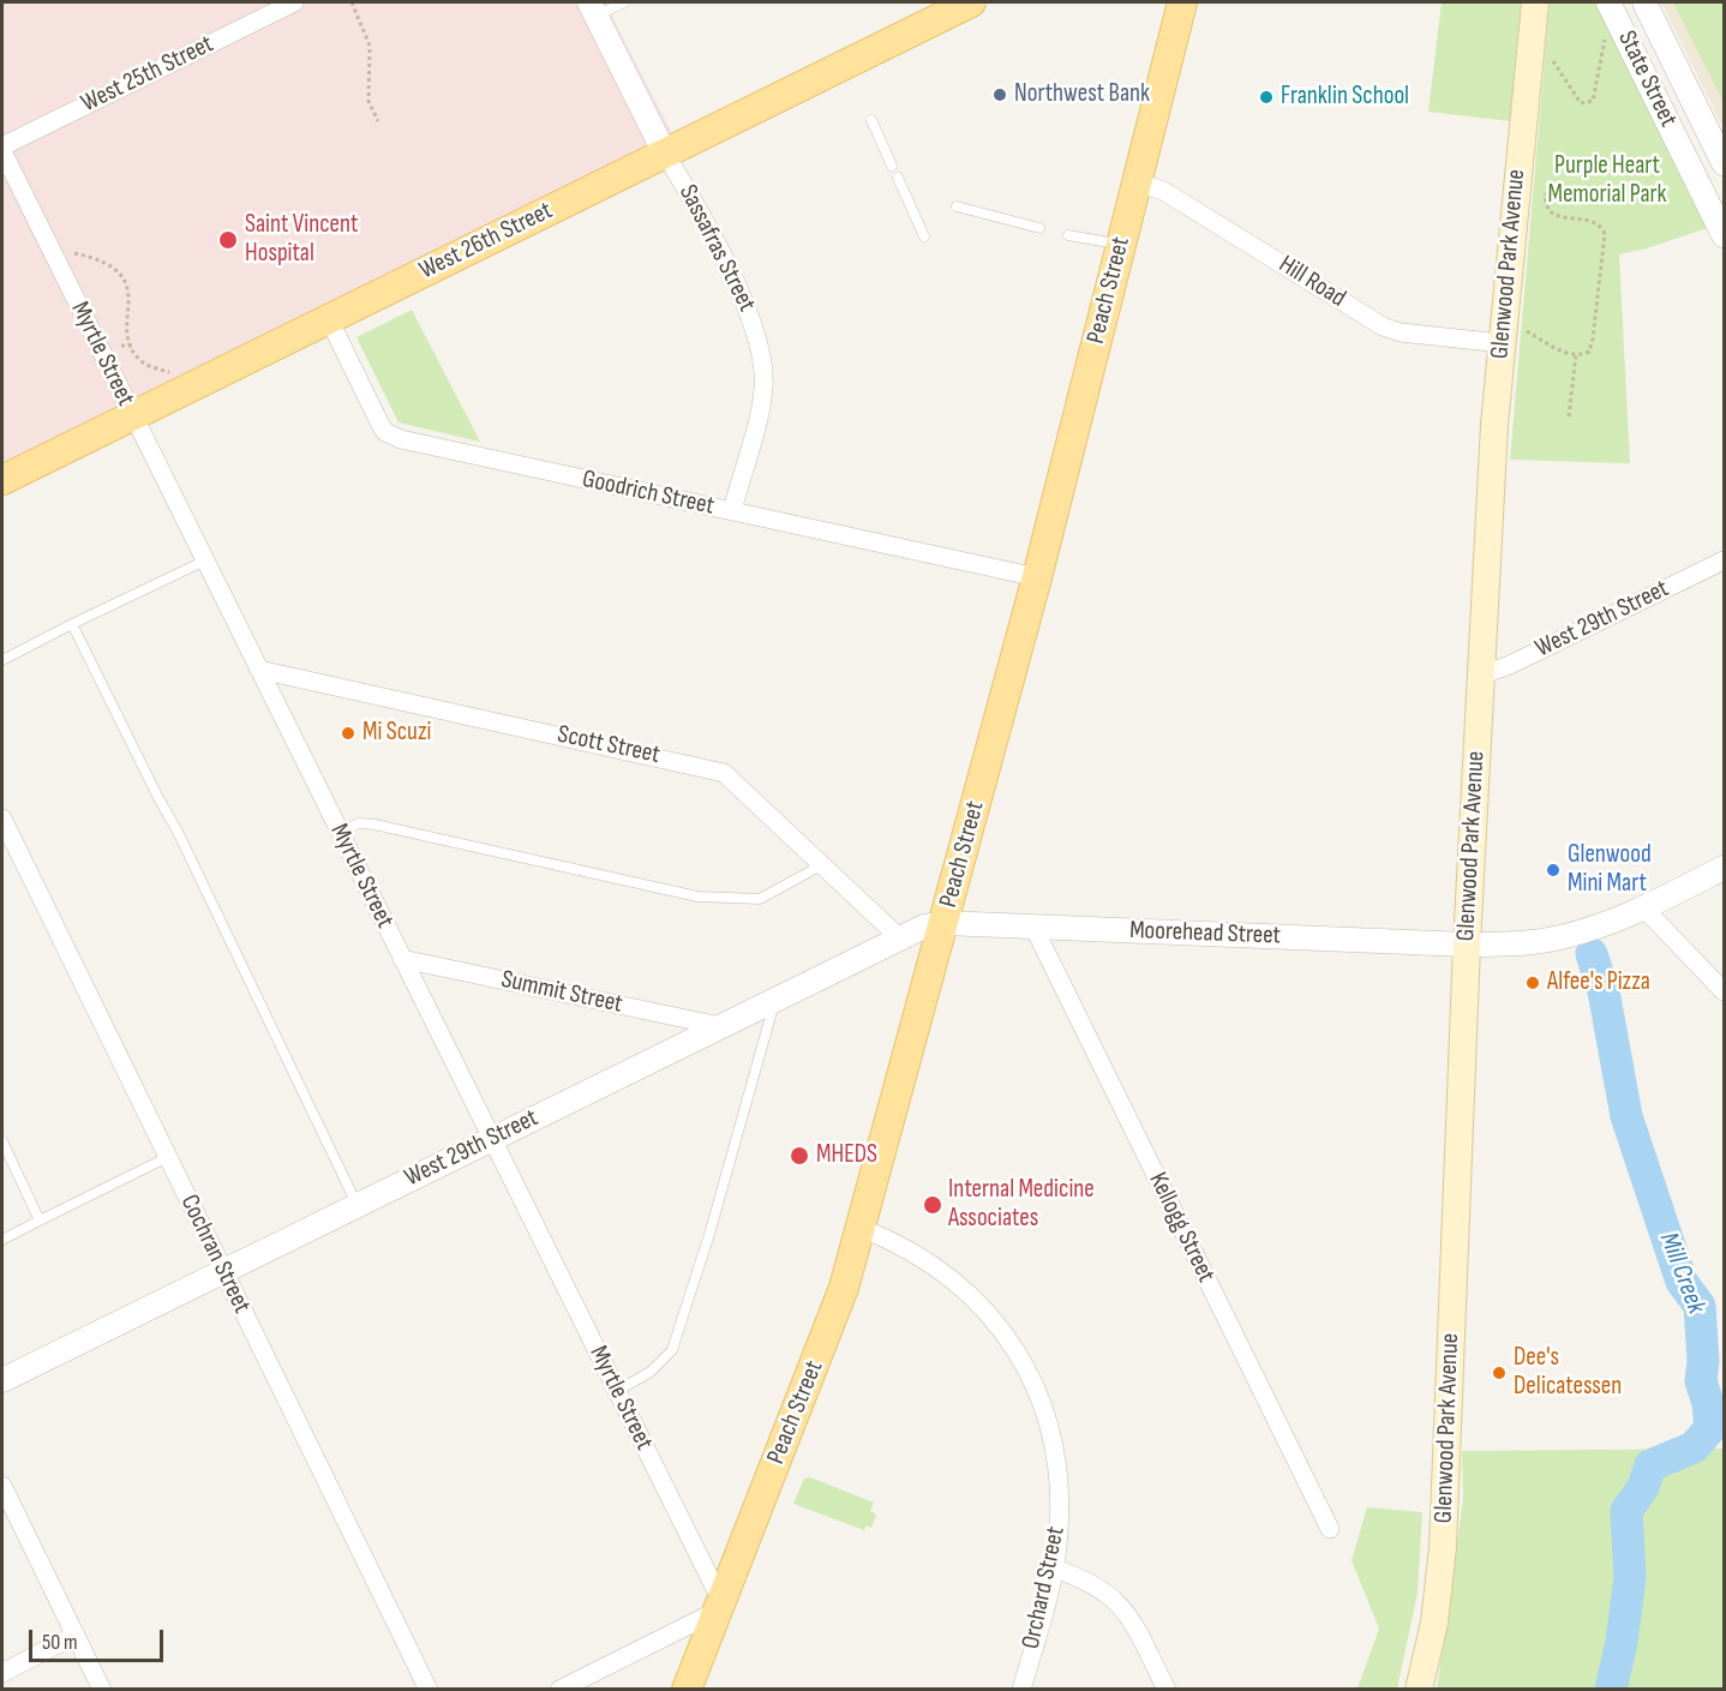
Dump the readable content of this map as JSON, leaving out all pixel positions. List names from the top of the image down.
{
  "streets": {
    "main road": ["West 26th Street", "Glenwood Park Avenue", "Peach Street"],
    "street": [
      "West 25th Street",
      "State Street",
      "Sassafras Street",
      "Hill Road",
      "Myrtle Street",
      "Goodrich Street",
      "West 29th Street",
      "Scott Street",
      "Moorehead Street",
      "Summit Street",
      "Kellogg Street",
      "Cochran Street",
      "Orchard Street"
    ]
  },
  "crossings": [
    ["West 25th Street", "Myrtle Street"],
    ["West 26th Street", "Sassafras Street"],
    ["West 26th Street", "Myrtle Street"],
    ["West 26th Street", "Goodrich Street"],
    ["Sassafras Street", "Goodrich Street"],
    ["Glenwood Park Avenue", "Hill Road"],
    ["Glenwood Park Avenue", "West 29th Street"],
    ["Glenwood Park Avenue", "Moorehead Street"],
    ["Hill Road", "Peach Street"],
    ["Peach Street", "Myrtle Street"],
    ["Peach Street", "Goodrich Street"],
    ["Peach Street", "West 29th Street"],
    ["Peach Street", "Moorehead Street"],
    ["Peach Street", "Orchard Street"],
    ["Myrtle Street", "West 29th Street"],
    ["Myrtle Street", "Scott Street"],
    ["Myrtle Street", "Summit Street"],
    ["West 29th Street", "Scott Street"],
    ["West 29th Street", "Moorehead Street"],
    ["West 29th Street", "Summit Street"],
    ["West 29th Street", "Cochran Street"],
    ["Moorehead Street", "Kellogg Street"]
  ],
  "water": ["Mill Creek"],
  "parks": ["Purple Heart Memorial Park"],
  "places": [
    "Northwest Bank",
    "Franklin School",
    "Saint Vincent Hospital",
    "Mi Scuzi",
    "Glenwood Mini Mart",
    "Alfee's Pizza",
    "MHEDS",
    "Internal Medicine Associates",
    "Dee's Delicatessen"
  ],
  "scale_bar": "50 m"
}
